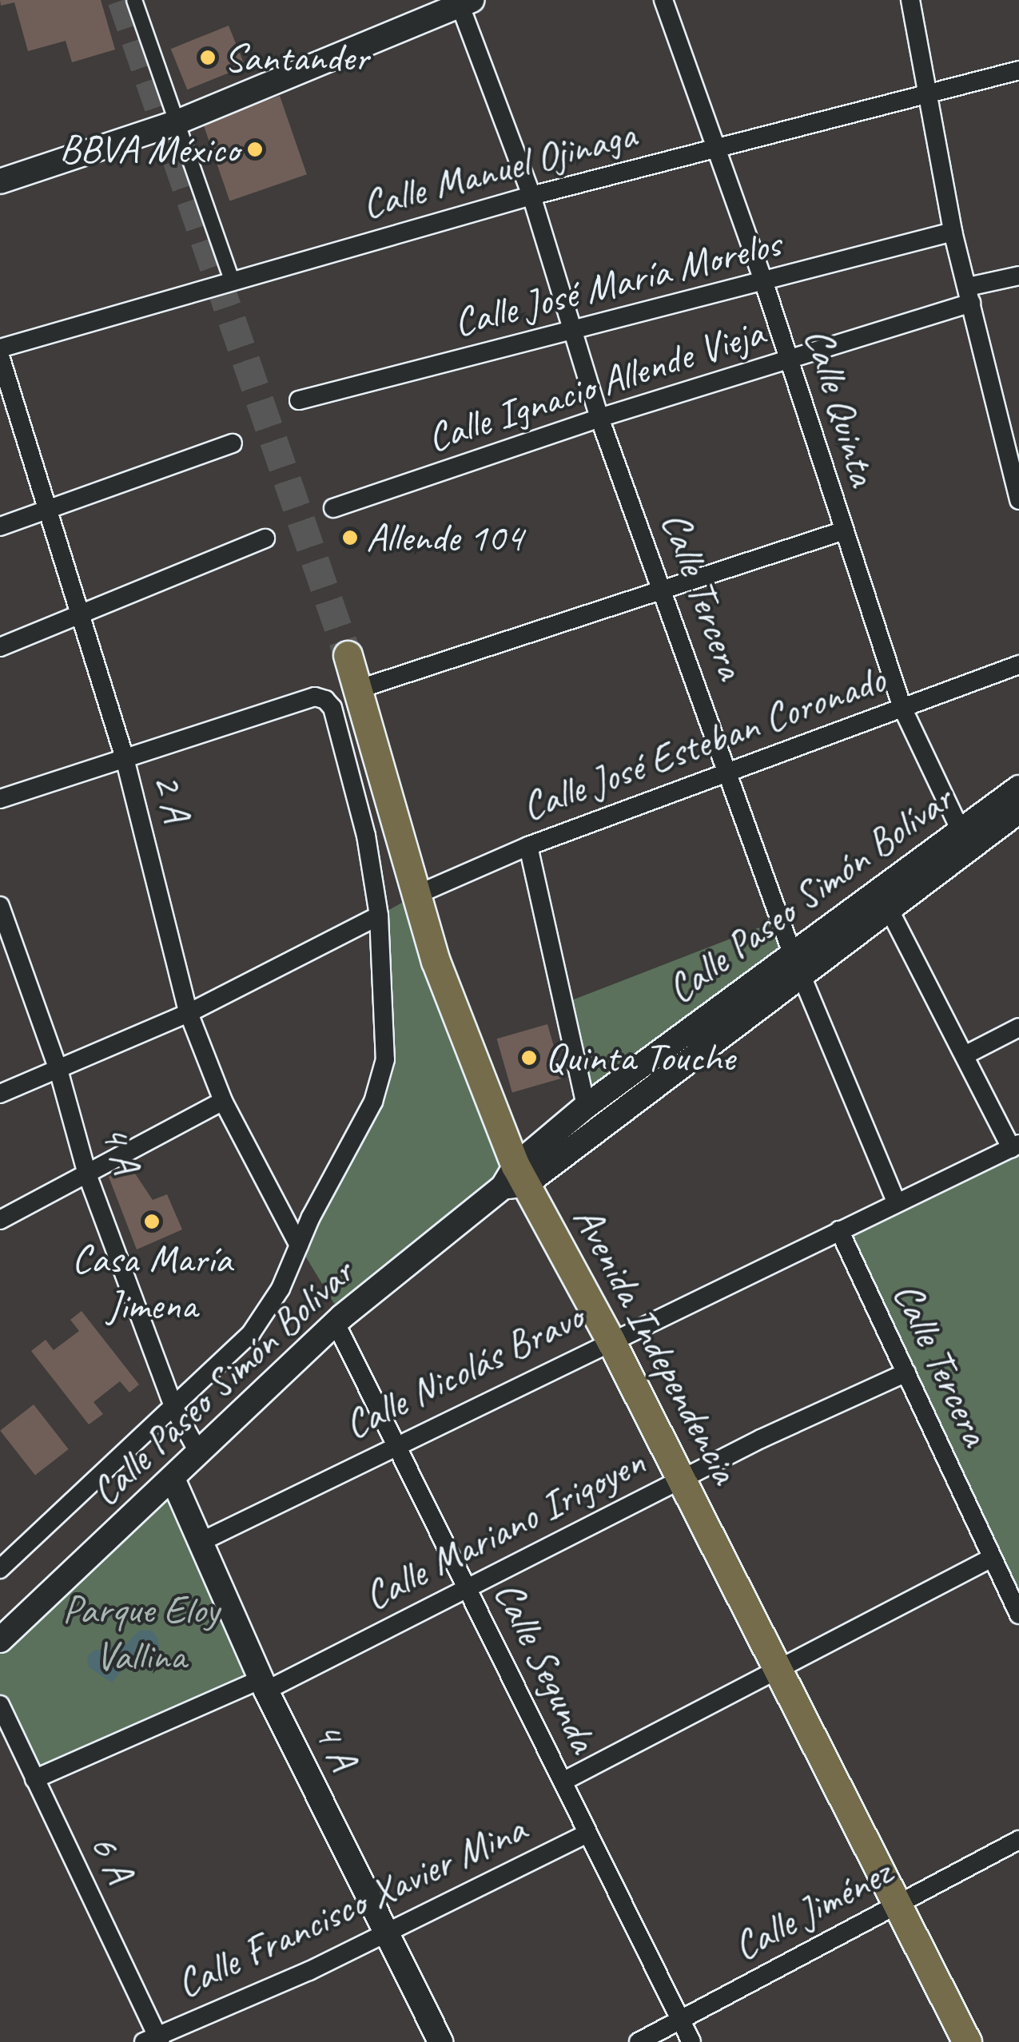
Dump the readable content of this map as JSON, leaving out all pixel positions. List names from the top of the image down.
{
  "streets": {
    "main road": ["Calle Paseo Simón Bolívar", "4 A", "Avenida Independencia"],
    "street": [
      "Calle Manuel Ojinaga",
      "Calle José María Morelos",
      "Calle Ignacio Allende Vieja",
      "Calle Quinta",
      "Calle Tercera",
      "Calle José Esteban Coronado",
      "2 A",
      "Calle Nicolás Bravo",
      "Calle Mariano Irigoyen",
      "Calle Segunda",
      "6 A",
      "Calle Francisco Xavier Mina",
      "Calle Jiménez"
    ]
  },
  "crossings": [
    ["Calle Manuel Ojinaga", "Calle Quinta"],
    ["Calle Manuel Ojinaga", "Calle Tercera"],
    ["Calle José María Morelos", "Calle Quinta"],
    ["Calle José María Morelos", "Calle Tercera"],
    ["Calle Ignacio Allende Vieja", "Calle Quinta"],
    ["Calle Ignacio Allende Vieja", "Calle Tercera"],
    ["Calle Quinta", "Calle José Esteban Coronado"],
    ["Calle Quinta", "Calle Paseo Simón Bolívar"],
    ["Calle Tercera", "Calle José Esteban Coronado"],
    ["Calle Tercera", "Calle Paseo Simón Bolívar"],
    ["Calle Tercera", "Calle Nicolás Bravo"],
    ["Calle Tercera", "Calle Mariano Irigoyen"],
    ["Calle Tercera", "Calle Francisco Xavier Mina"],
    ["Calle José Esteban Coronado", "Avenida Independencia"],
    ["2 A", "Calle Paseo Simón Bolívar"],
    ["Calle Paseo Simón Bolívar", "4 A"],
    ["Calle Paseo Simón Bolívar", "Avenida Independencia"],
    ["Calle Paseo Simón Bolívar", "Calle Segunda"],
    ["4 A", "Calle Nicolás Bravo"],
    ["4 A", "Calle Mariano Irigoyen"],
    ["4 A", "Calle Francisco Xavier Mina"],
    ["Avenida Independencia", "Calle Nicolás Bravo"],
    ["Avenida Independencia", "Calle Mariano Irigoyen"],
    ["Avenida Independencia", "Calle Francisco Xavier Mina"],
    ["Avenida Independencia", "Calle Jiménez"],
    ["Calle Nicolás Bravo", "Calle Segunda"],
    ["Calle Mariano Irigoyen", "Calle Segunda"],
    ["Calle Mariano Irigoyen", "6 A"],
    ["Calle Segunda", "Calle Francisco Xavier Mina"],
    ["Calle Segunda", "Calle Jiménez"],
    ["6 A", "Calle Francisco Xavier Mina"]
  ],
  "parks": ["Parque Eloy Vallina"],
  "places": [
    "Santander",
    "BBVA México",
    "Allende 104",
    "Quinta Touche",
    "Casa María Jimena"
  ]
}
